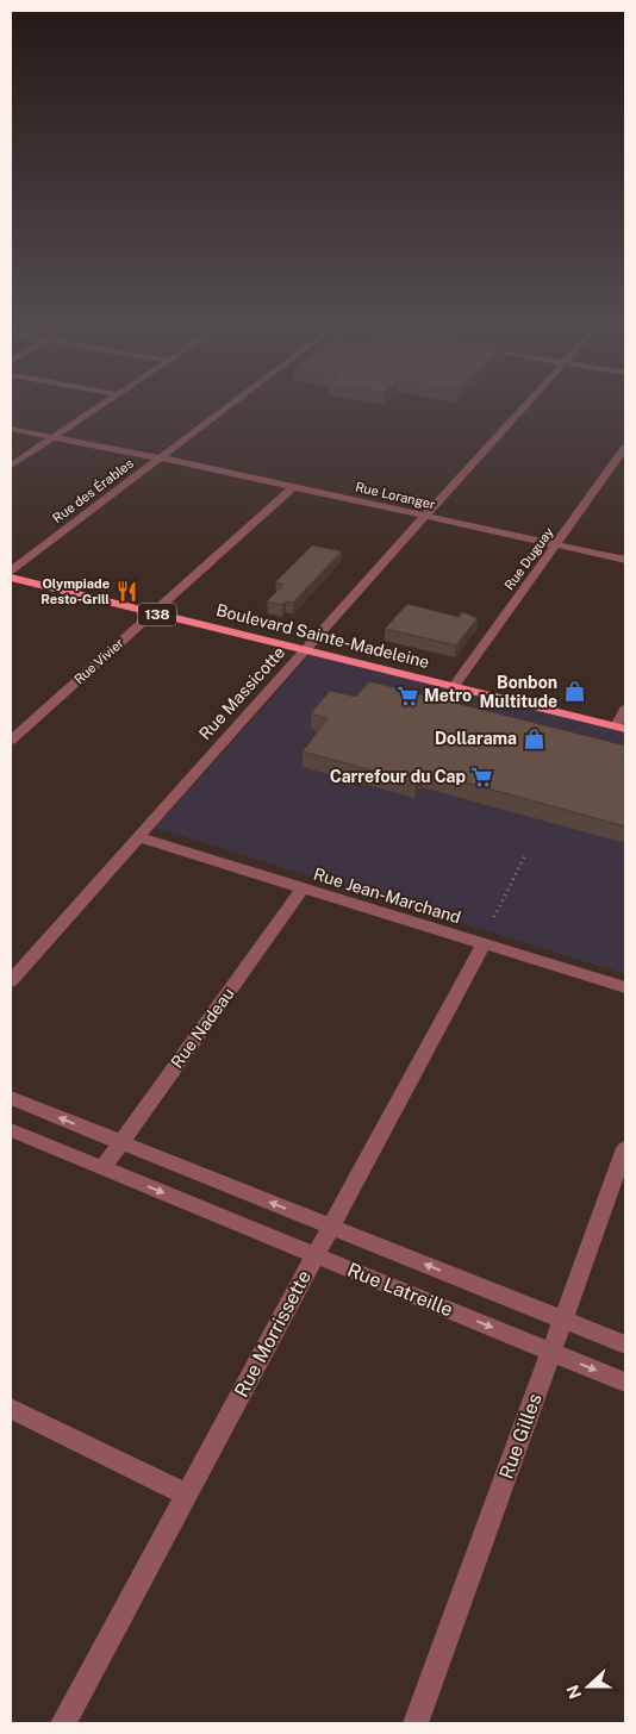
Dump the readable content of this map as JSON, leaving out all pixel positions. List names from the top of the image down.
{
  "streets": {
    "main road": ["138", "Boulevard Sainte-Madeleine"],
    "street": [
      "Rue des Érables",
      "Rue Loranger",
      "Rue Duguay",
      "Rue Vivier",
      "Rue Massicotte",
      "Rue Jean-Marchand",
      "Rue Nadeau",
      "Rue Latreille",
      "Rue Morrissette",
      "Rue Gilles"
    ]
  },
  "crossings": [
    ["Rue des Érables", "Rue Loranger"],
    ["Rue Loranger", "Rue Duguay"],
    ["Rue Loranger", "Rue Vivier"],
    ["Rue Loranger", "Rue Massicotte"],
    ["Rue Duguay", "Boulevard Sainte-Madeleine"],
    ["Boulevard Sainte-Madeleine", "Rue Vivier"],
    ["Boulevard Sainte-Madeleine", "Rue Massicotte"],
    ["Rue Massicotte", "Rue Jean-Marchand"],
    ["Rue Jean-Marchand", "Rue Nadeau"],
    ["Rue Jean-Marchand", "Rue Morrissette"],
    ["Rue Nadeau", "Rue Latreille"],
    ["Rue Latreille", "Rue Morrissette"],
    ["Rue Latreille", "Rue Gilles"]
  ],
  "places": {
    "restaurant": ["Olympiade Resto-Grill"],
    "shop": ["Bonbon Multitude", "Dollarama"],
    "supermarket": ["Metro", "Carrefour du Cap"]
  },
  "north": "left"
}
